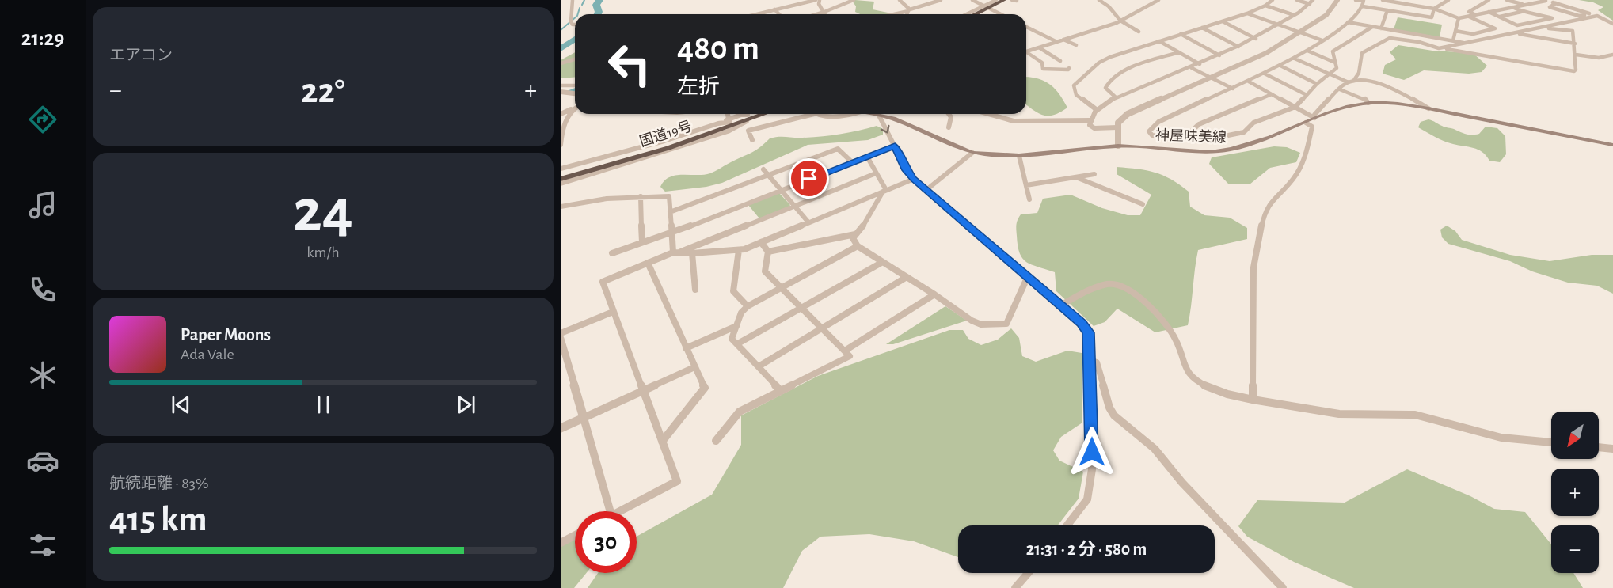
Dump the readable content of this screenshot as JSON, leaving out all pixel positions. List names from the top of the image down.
{
  "streets": {
    "highway": ["国道19号"],
    "main road": ["神屋味美線"]
  },
  "north": "bottom left",
  "page": {
    "tabs": "21:29",
    "tile": [
      "エアコン",
      ["24", "km/h"],
      ["航続距離 · 83%", "415 km"]
    ],
    "turn": ["480 m", "左折"],
    "heat": ["−", "22°", "+"],
    "song": ["Paper Moons", "Ada Vale"],
    "map_buttons": ["+", "−"],
    "limit": "30",
    "trip": "21:31 · 2 分 · 580 m"
  }
}
